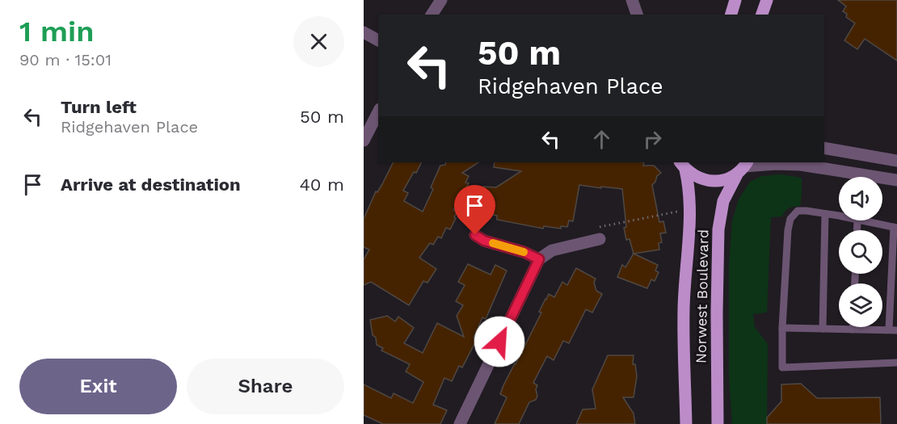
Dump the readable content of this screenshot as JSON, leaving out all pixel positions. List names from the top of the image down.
{
  "streets": {
    "main road": ["Norwest Boulevard"]
  },
  "page": {
    "heading": ["1 min", "90 m · 15:01"],
    "turn": ["50 m", "Ridgehaven Place"],
    "list": [
      {
        "name": "Turn left",
        "note": "Ridgehaven Place",
        "value": "50 m"
      },
      {
        "name": "Arrive at destination",
        "value": "40 m"
      }
    ],
    "buttons": ["Exit", "Share"]
  }
}
